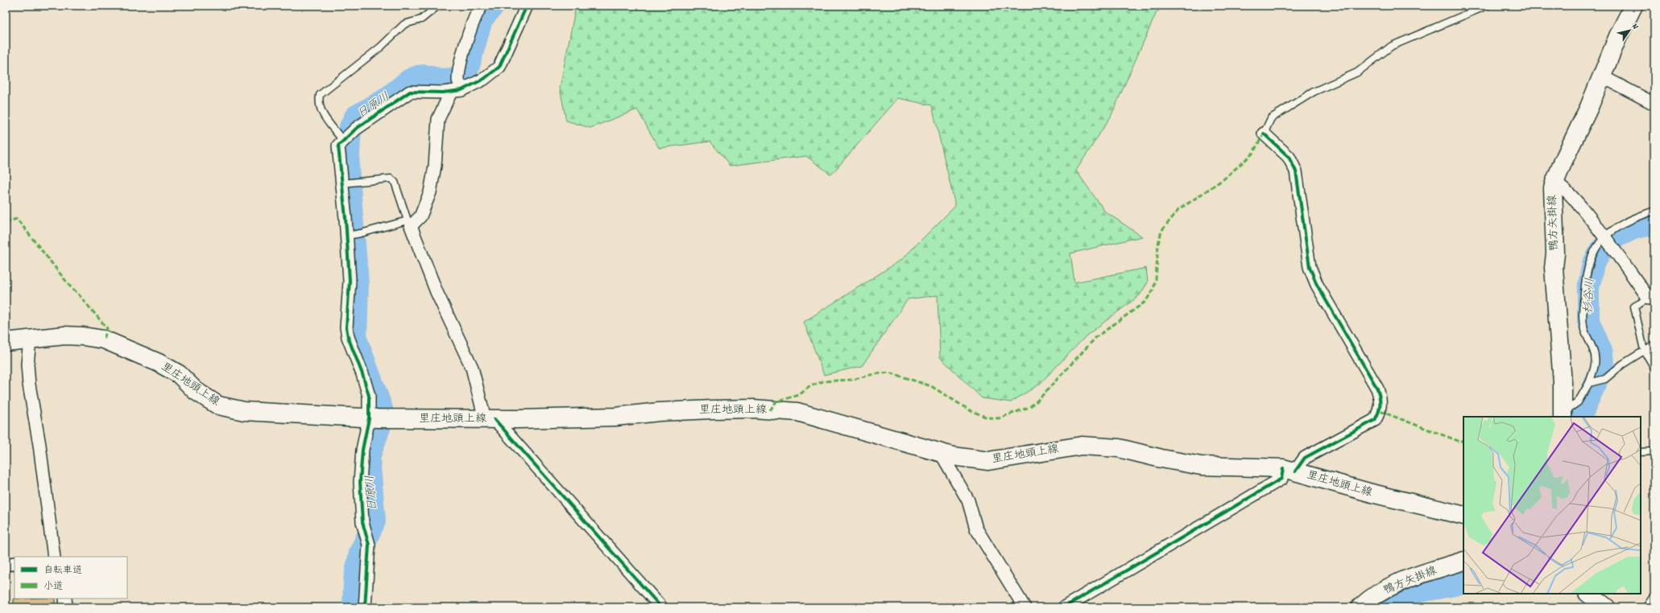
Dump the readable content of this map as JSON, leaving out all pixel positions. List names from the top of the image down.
{
  "streets": {
    "main road": ["鴨方矢掛線", "里庄地頭上線"]
  },
  "water": ["日原川", "杉谷川"],
  "legend": ["自転車道", "小道"],
  "north": "top right"
}
